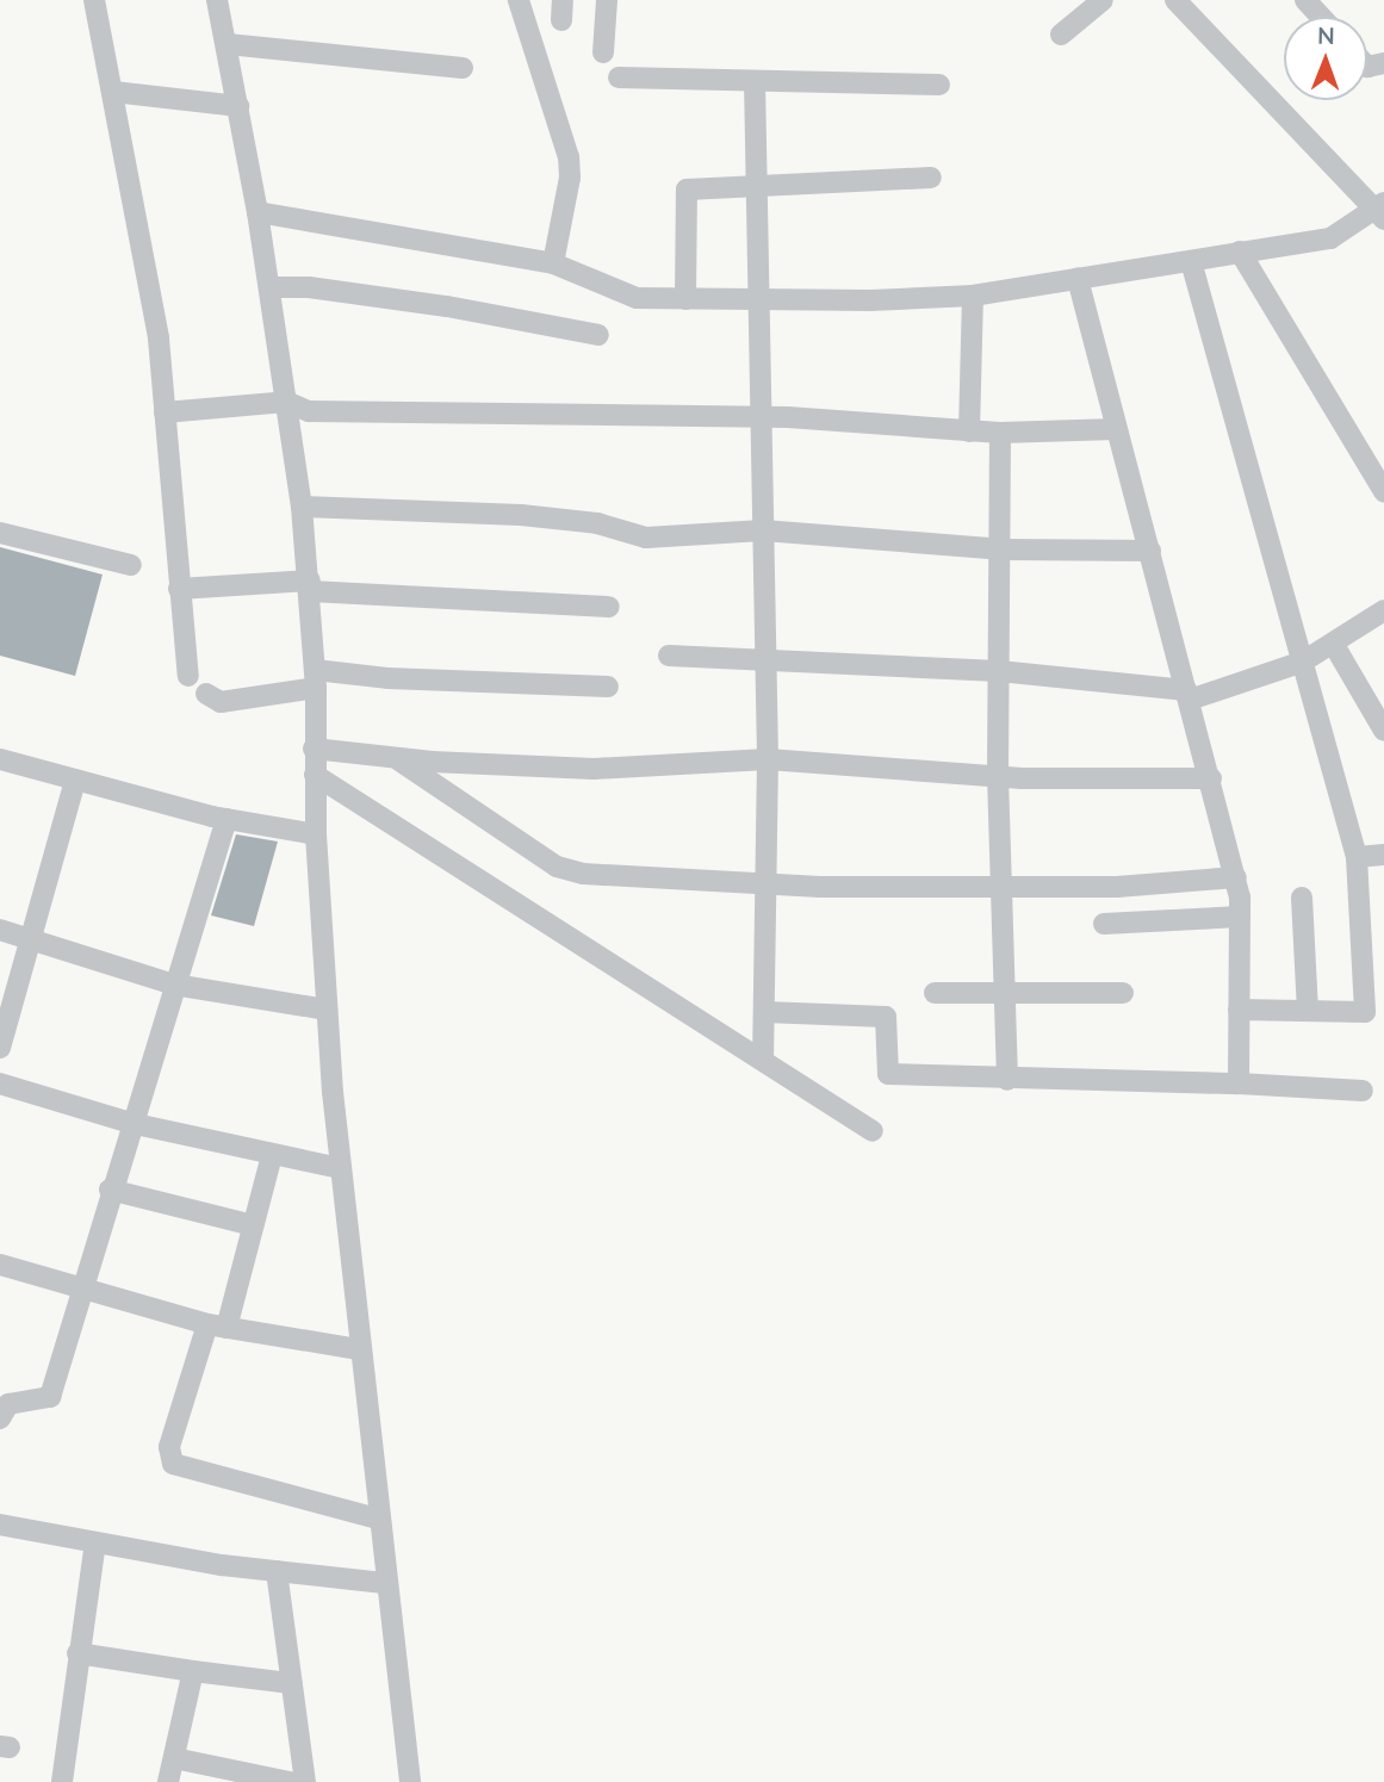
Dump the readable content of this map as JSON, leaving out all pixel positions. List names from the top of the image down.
{
  "north": "top"
}
